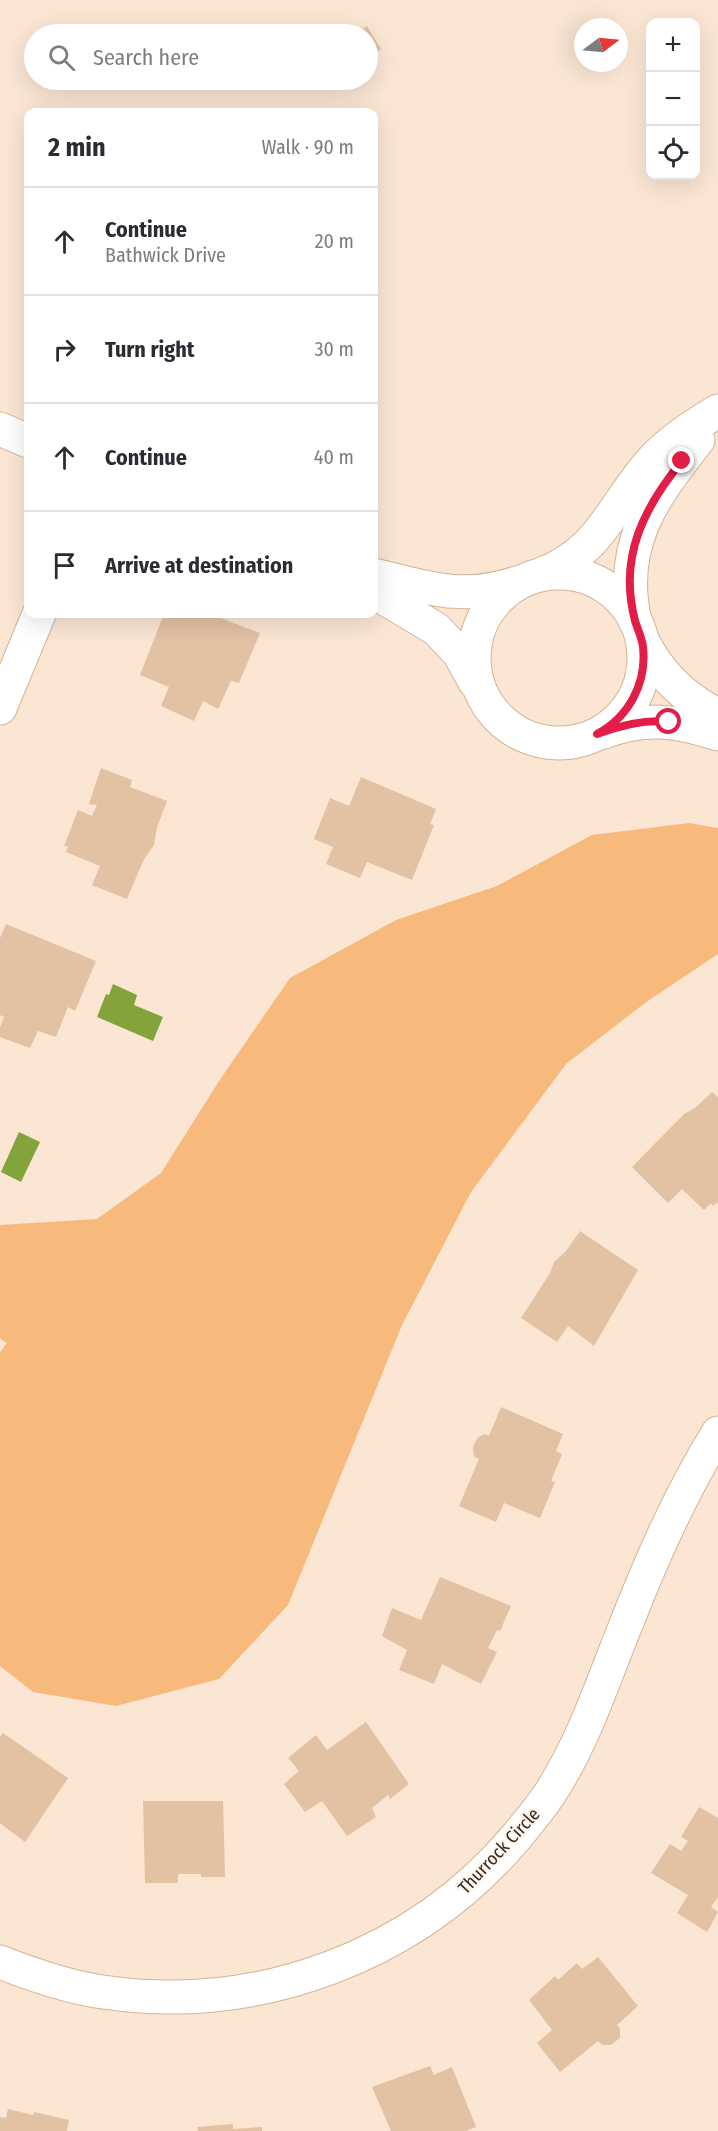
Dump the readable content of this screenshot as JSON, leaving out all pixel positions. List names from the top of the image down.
{
  "streets": {
    "street": ["Thurrock Circle"]
  },
  "north": "right",
  "page": {
    "map_buttons": ["+", "−"],
    "search": "Search here",
    "heading": ["2 min", "Walk · 90 m"],
    "list": [
      ["Continue", "Bathwick Drive", "20 m"],
      ["Turn right", "30 m"],
      ["Continue", "40 m"],
      "Arrive at destination"
    ]
  }
}
